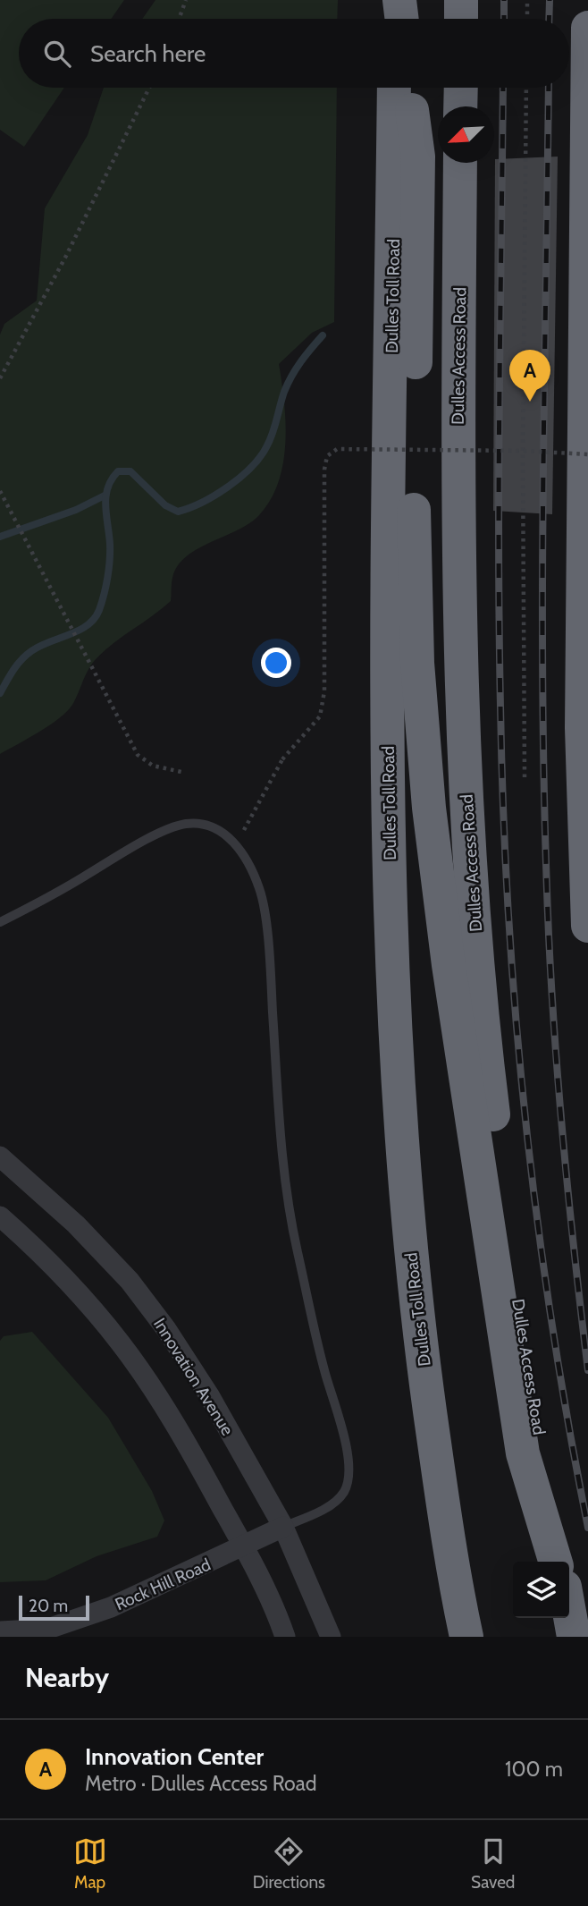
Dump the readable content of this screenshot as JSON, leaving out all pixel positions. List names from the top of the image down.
{
  "streets": {
    "highway": ["Dulles Toll Road", "Dulles Access Road"],
    "street": ["Innovation Avenue", "Rock Hill Road"]
  },
  "crossings": [
    ["Innovation Avenue", "Rock Hill Road"]
  ],
  "scale_bar": "20 m",
  "north": "bottom left",
  "page": {
    "search": "Search here",
    "pins": "A",
    "scale": "20 m",
    "heading": "Nearby",
    "list": [
      {
        "mark": "A",
        "name": "Innovation Center",
        "note": "Metro · Dulles Access Road",
        "value": "100 m"
      }
    ],
    "nav": ["Map", "Directions", "Saved"]
  }
}
